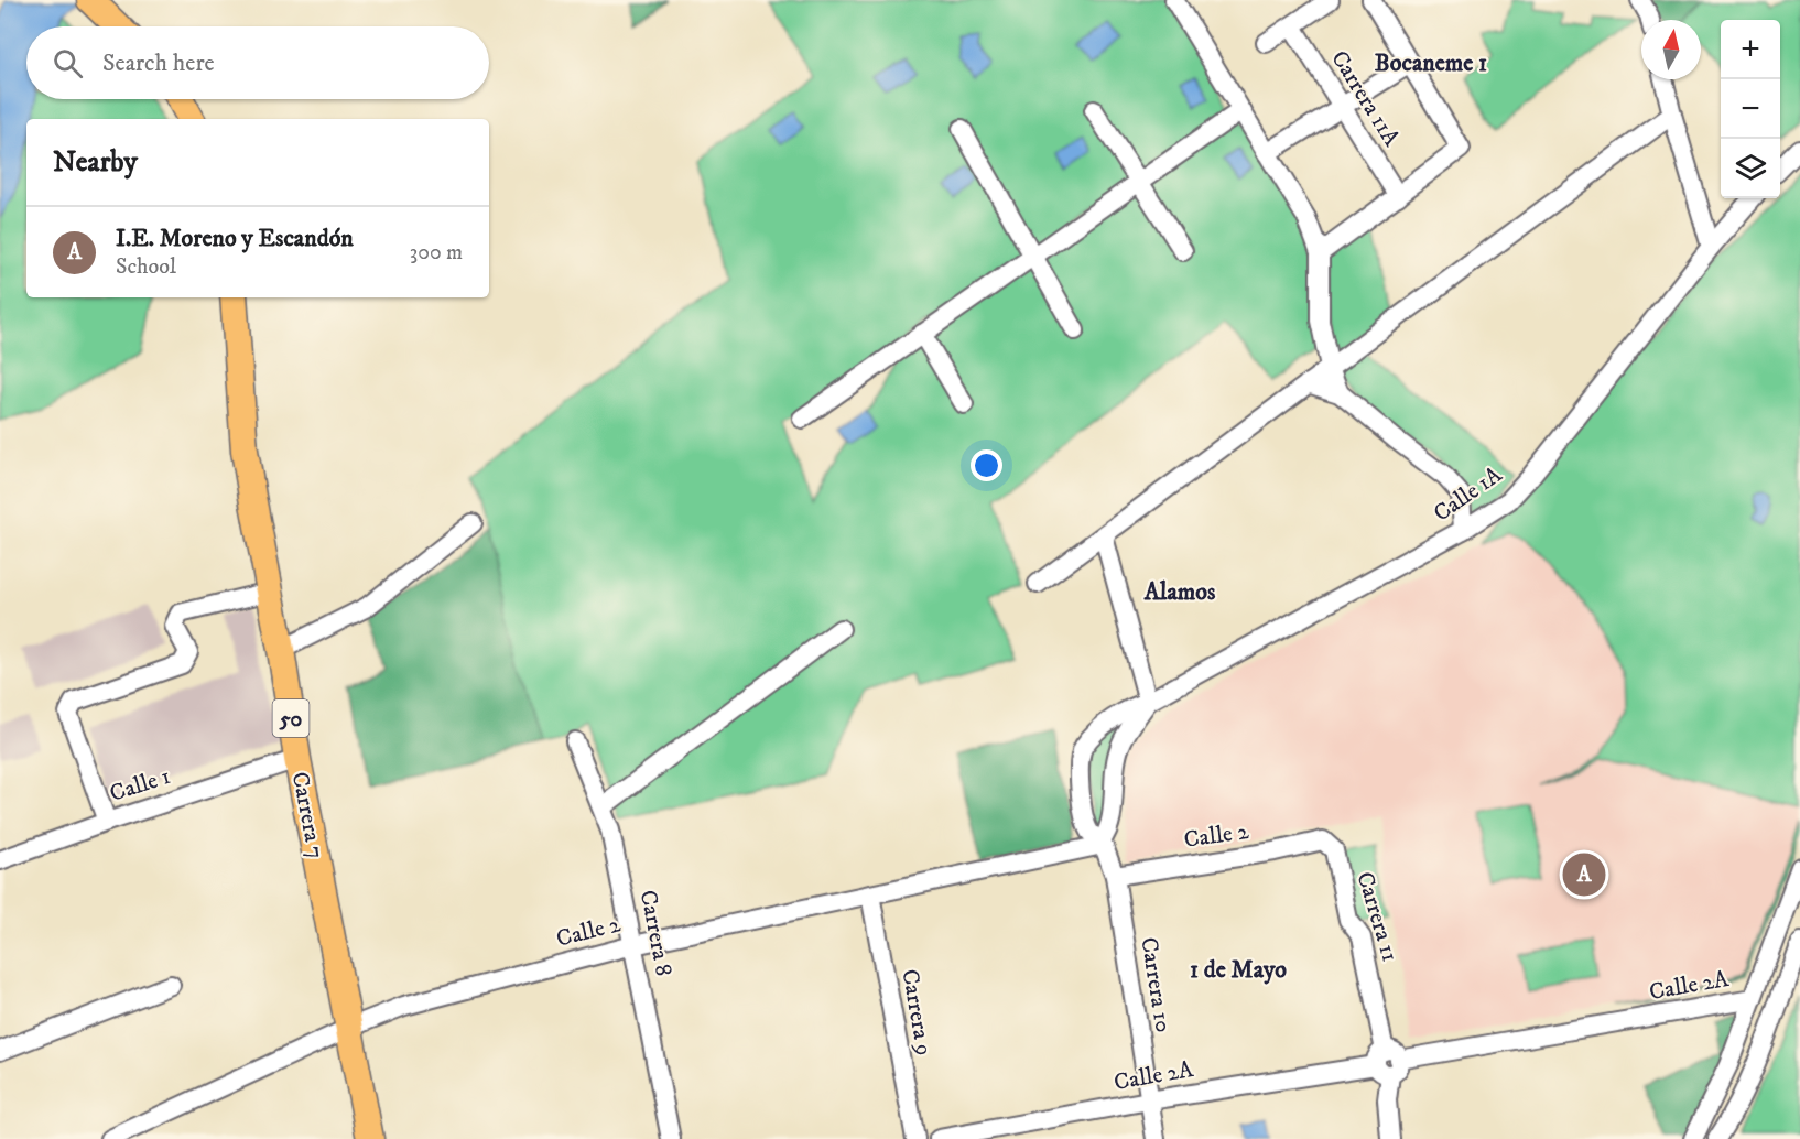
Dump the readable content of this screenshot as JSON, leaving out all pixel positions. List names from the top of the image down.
{
  "streets": {
    "highway": ["50", "Carrera 7"],
    "street": [
      "Carrera 11A",
      "Calle 1A",
      "Calle 1",
      "Calle 2",
      "Carrera 11",
      "Carrera 8",
      "Carrera 10",
      "Calle 2A",
      "Carrera 9"
    ]
  },
  "crossings": [
    ["Calle 1A", "Carrera 10"],
    ["Calle 1", "Carrera 7"],
    ["Carrera 7", "Calle 2"],
    ["Calle 2", "Carrera 11"],
    ["Calle 2", "Carrera 8"],
    ["Calle 2", "Carrera 10"],
    ["Calle 2", "Carrera 9"],
    ["Carrera 11", "Calle 2A"],
    ["Carrera 10", "Calle 2A"]
  ],
  "districts": ["Bocaneme 1", "Alamos", "1 de Mayo"],
  "north": "top",
  "page": {
    "map_buttons": ["+", "−"],
    "search": "Search here",
    "heading": "Nearby",
    "list": [
      {
        "mark": "A",
        "name": "I.E. Moreno y Escandón",
        "note": "School",
        "value": "300 m"
      }
    ],
    "pins": "A"
  }
}
